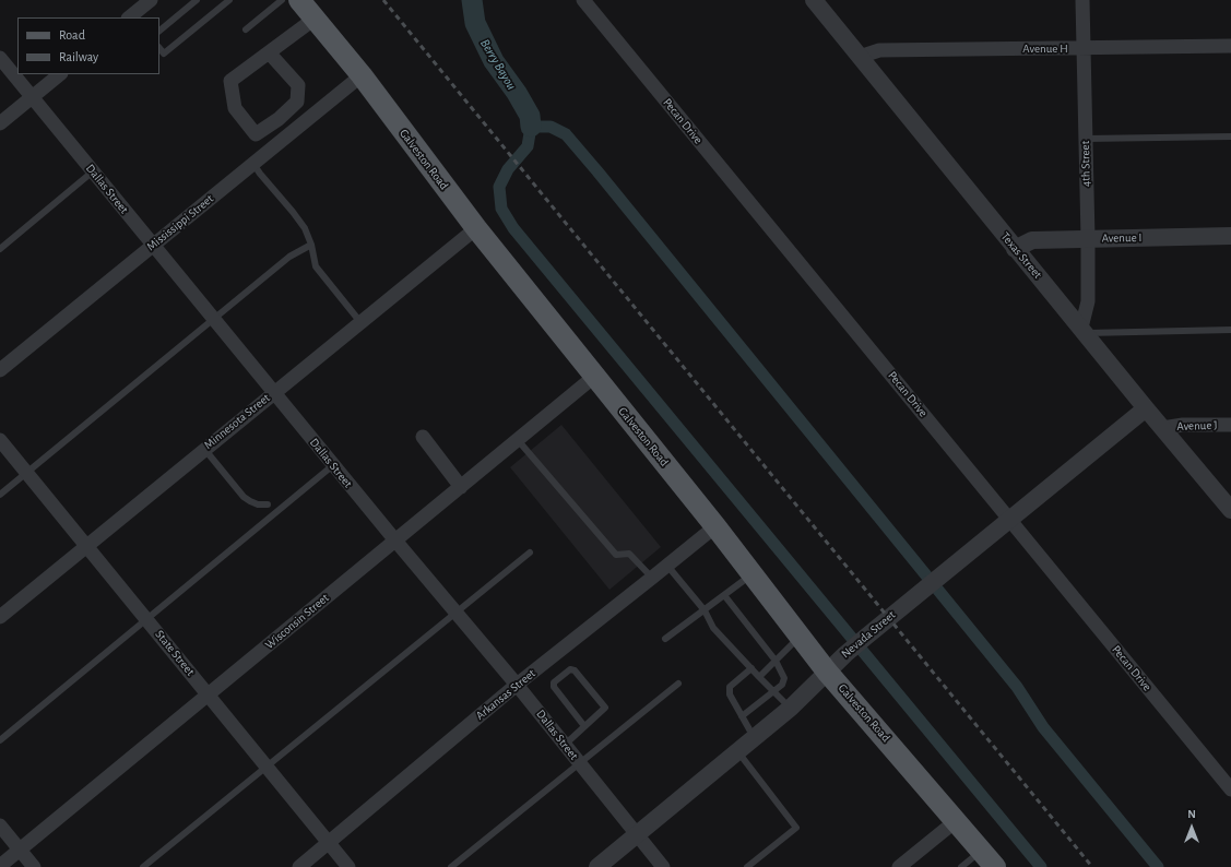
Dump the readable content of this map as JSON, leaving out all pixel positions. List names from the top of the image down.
{
  "streets": {
    "main road": ["Galveston Road"],
    "street": [
      "Avenue H",
      "Pecan Drive",
      "4th Street",
      "Dallas Street",
      "Mississippi Street",
      "Avenue I",
      "Texas Street",
      "Minnesota Street",
      "Avenue J",
      "Wisconsin Street",
      "Nevada Street",
      "State Street",
      "Arkansas Street"
    ]
  },
  "crossings": [
    ["Avenue H", "4th Street"],
    ["Avenue H", "Texas Street"],
    ["Pecan Drive", "Nevada Street"],
    ["Galveston Road", "Mississippi Street"],
    ["Galveston Road", "Minnesota Street"],
    ["Galveston Road", "Wisconsin Street"],
    ["Galveston Road", "Nevada Street"],
    ["Galveston Road", "Arkansas Street"],
    ["4th Street", "Avenue I"],
    ["4th Street", "Texas Street"],
    ["Dallas Street", "Mississippi Street"],
    ["Dallas Street", "Minnesota Street"],
    ["Dallas Street", "Wisconsin Street"],
    ["Dallas Street", "Nevada Street"],
    ["Dallas Street", "Arkansas Street"],
    ["Avenue I", "Texas Street"],
    ["Texas Street", "Avenue J"],
    ["Texas Street", "Nevada Street"],
    ["Minnesota Street", "State Street"],
    ["Wisconsin Street", "State Street"],
    ["State Street", "Arkansas Street"]
  ],
  "water": ["Berry Bayou"],
  "legend": ["Road", "Railway"],
  "north": "top"
}
